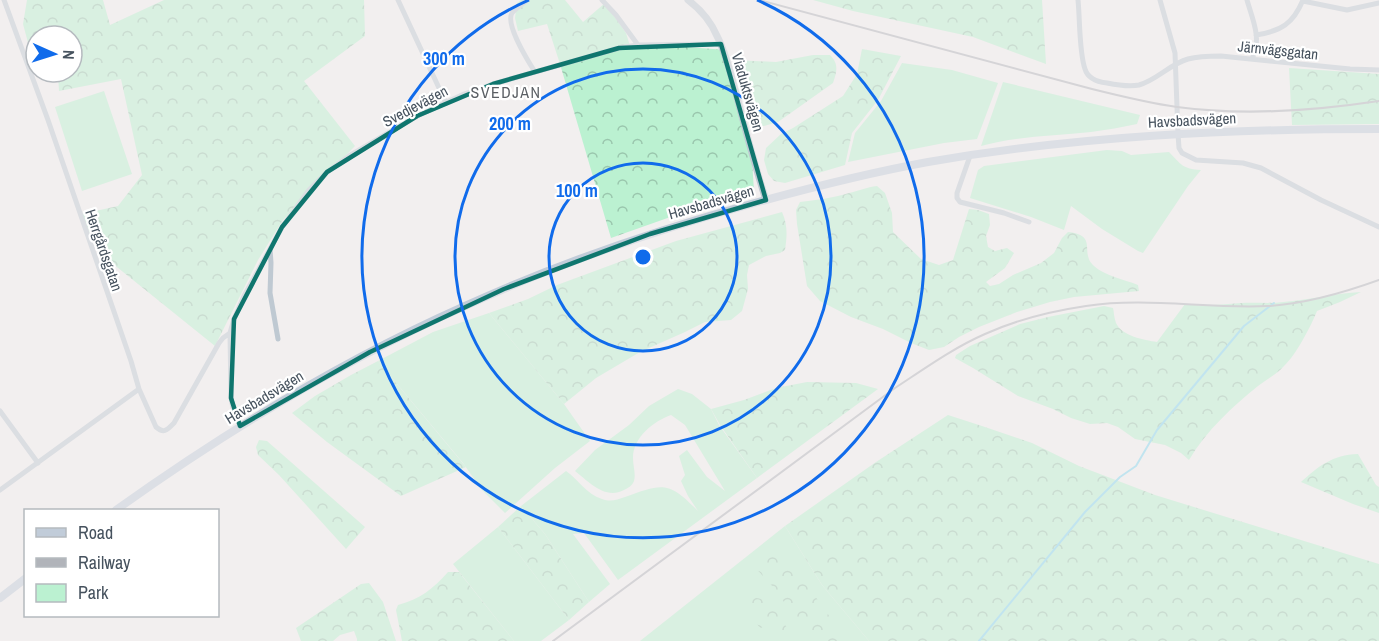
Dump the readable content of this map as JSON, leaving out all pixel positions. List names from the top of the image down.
{
  "streets": {
    "main road": ["Havsbadsvägen"],
    "street": [
      "Järnvägsgatan",
      "Viaduktsvägen",
      "Svedjevägen",
      "Herrgårdsgatan"
    ]
  },
  "crossings": [
    ["Viaduktsvägen", "Svedjevägen"],
    ["Viaduktsvägen", "Havsbadsvägen"],
    ["Svedjevägen", "Havsbadsvägen"],
    ["Svedjevägen", "Herrgårdsgatan"]
  ],
  "districts": ["SVEDJAN"],
  "legend": ["Road", "Railway", "Park"],
  "north": "right",
  "rings": ["300 m", "200 m", "100 m"]
}
